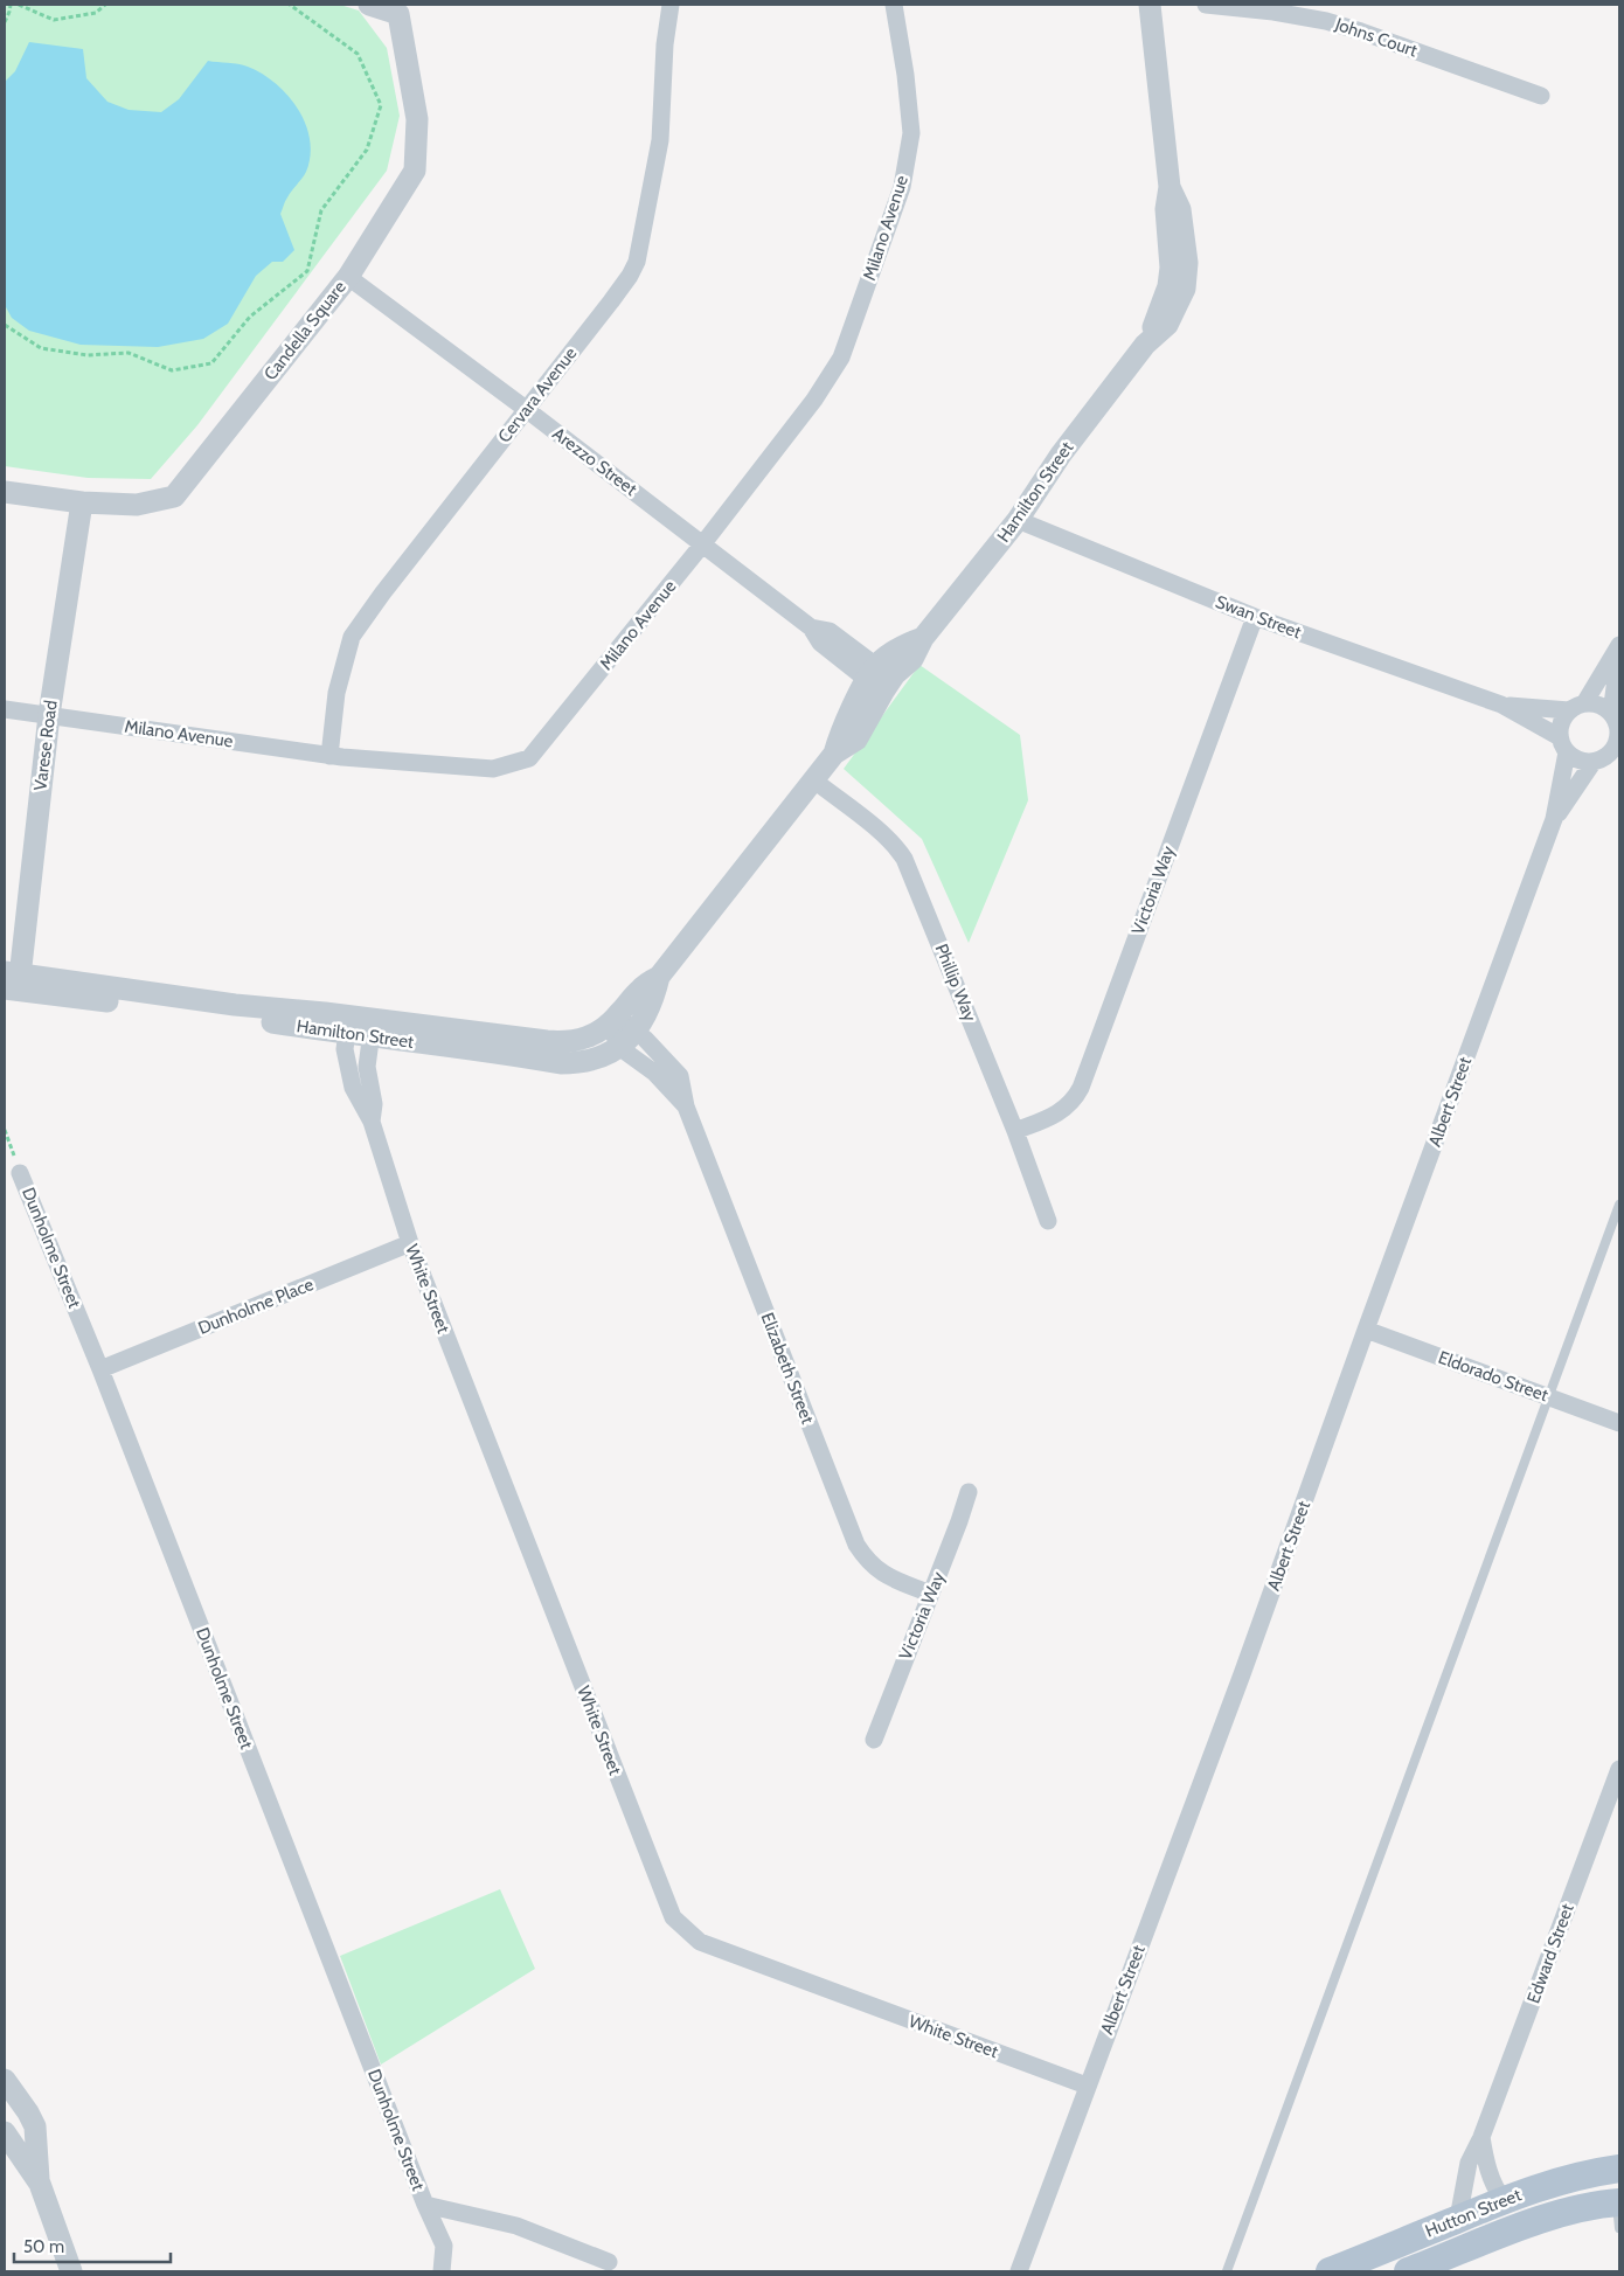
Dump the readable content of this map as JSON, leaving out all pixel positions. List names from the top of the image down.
{
  "streets": {
    "main road": ["Hutton Street"],
    "street": [
      "Johns Court",
      "Milano Avenue",
      "Candella Square",
      "Cervara Avenue",
      "Arezzo Street",
      "Hamilton Street",
      "Swan Street",
      "Varese Road",
      "Victoria Way",
      "Phillip Way",
      "Albert Street",
      "Dunholme Street",
      "White Street",
      "Dunholme Place",
      "Elizabeth Street",
      "Eldorado Street",
      "Edward Street"
    ]
  },
  "crossings": [
    ["Milano Avenue", "Cervara Avenue"],
    ["Milano Avenue", "Arezzo Street"],
    ["Milano Avenue", "Varese Road"],
    ["Candella Square", "Arezzo Street"],
    ["Candella Square", "Varese Road"],
    ["Cervara Avenue", "Arezzo Street"],
    ["Arezzo Street", "Hamilton Street"],
    ["Hamilton Street", "Swan Street"],
    ["Hamilton Street", "Varese Road"],
    ["Hamilton Street", "Phillip Way"],
    ["Hamilton Street", "White Street"],
    ["Hamilton Street", "Elizabeth Street"],
    ["Swan Street", "Victoria Way"],
    ["Swan Street", "Albert Street"],
    ["Victoria Way", "Phillip Way"],
    ["Victoria Way", "Elizabeth Street"],
    ["Albert Street", "White Street"],
    ["Albert Street", "Eldorado Street"],
    ["Dunholme Street", "Dunholme Place"],
    ["White Street", "Dunholme Place"],
    ["Edward Street", "Hutton Street"]
  ],
  "scale_bar": "50 m"
}
